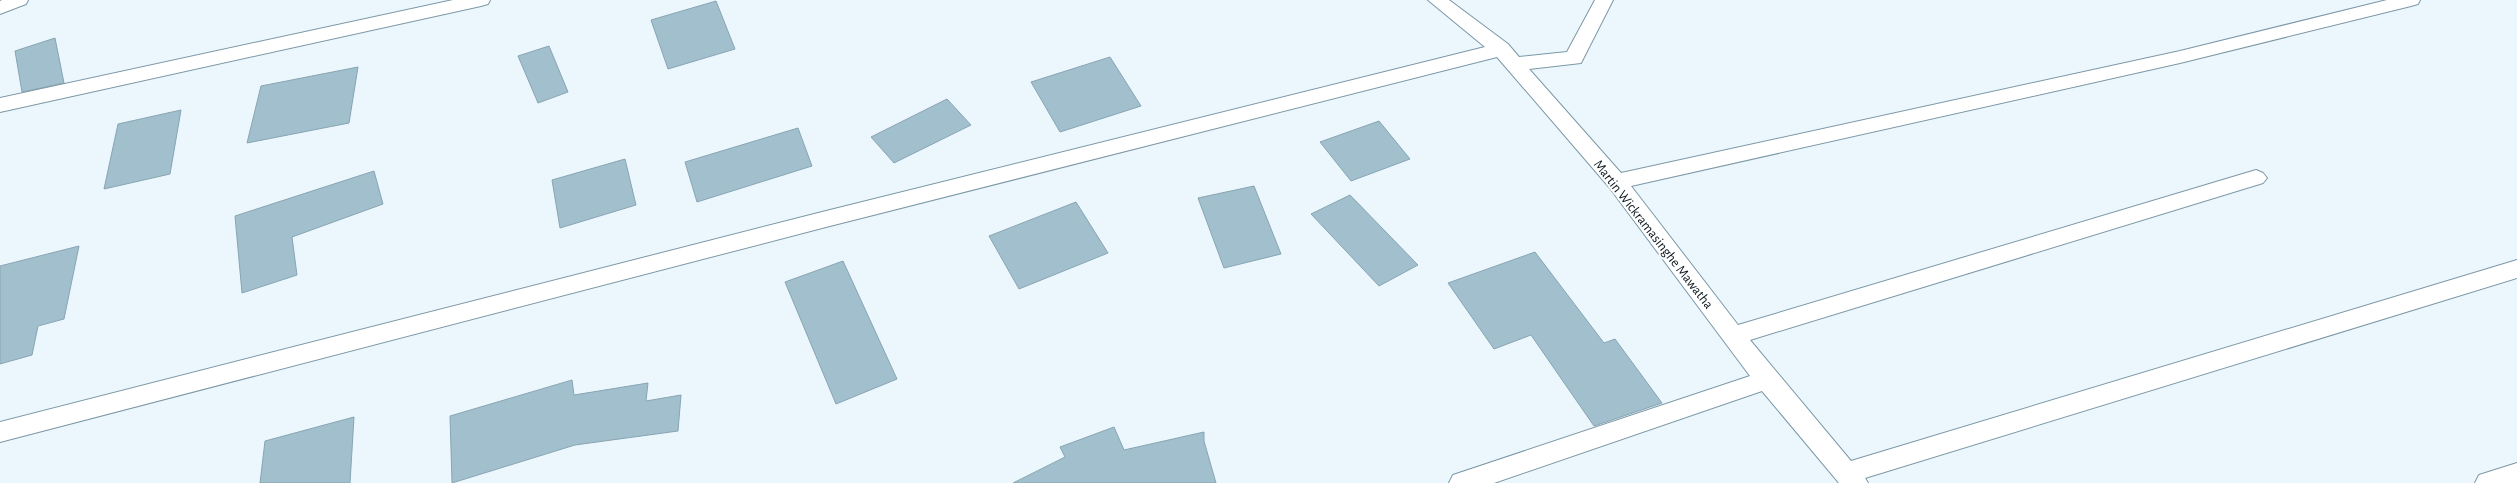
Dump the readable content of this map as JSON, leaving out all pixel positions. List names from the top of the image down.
{
  "streets": {
    "street": ["Martin Wickramasinghe Mawatha"]
  }
}
